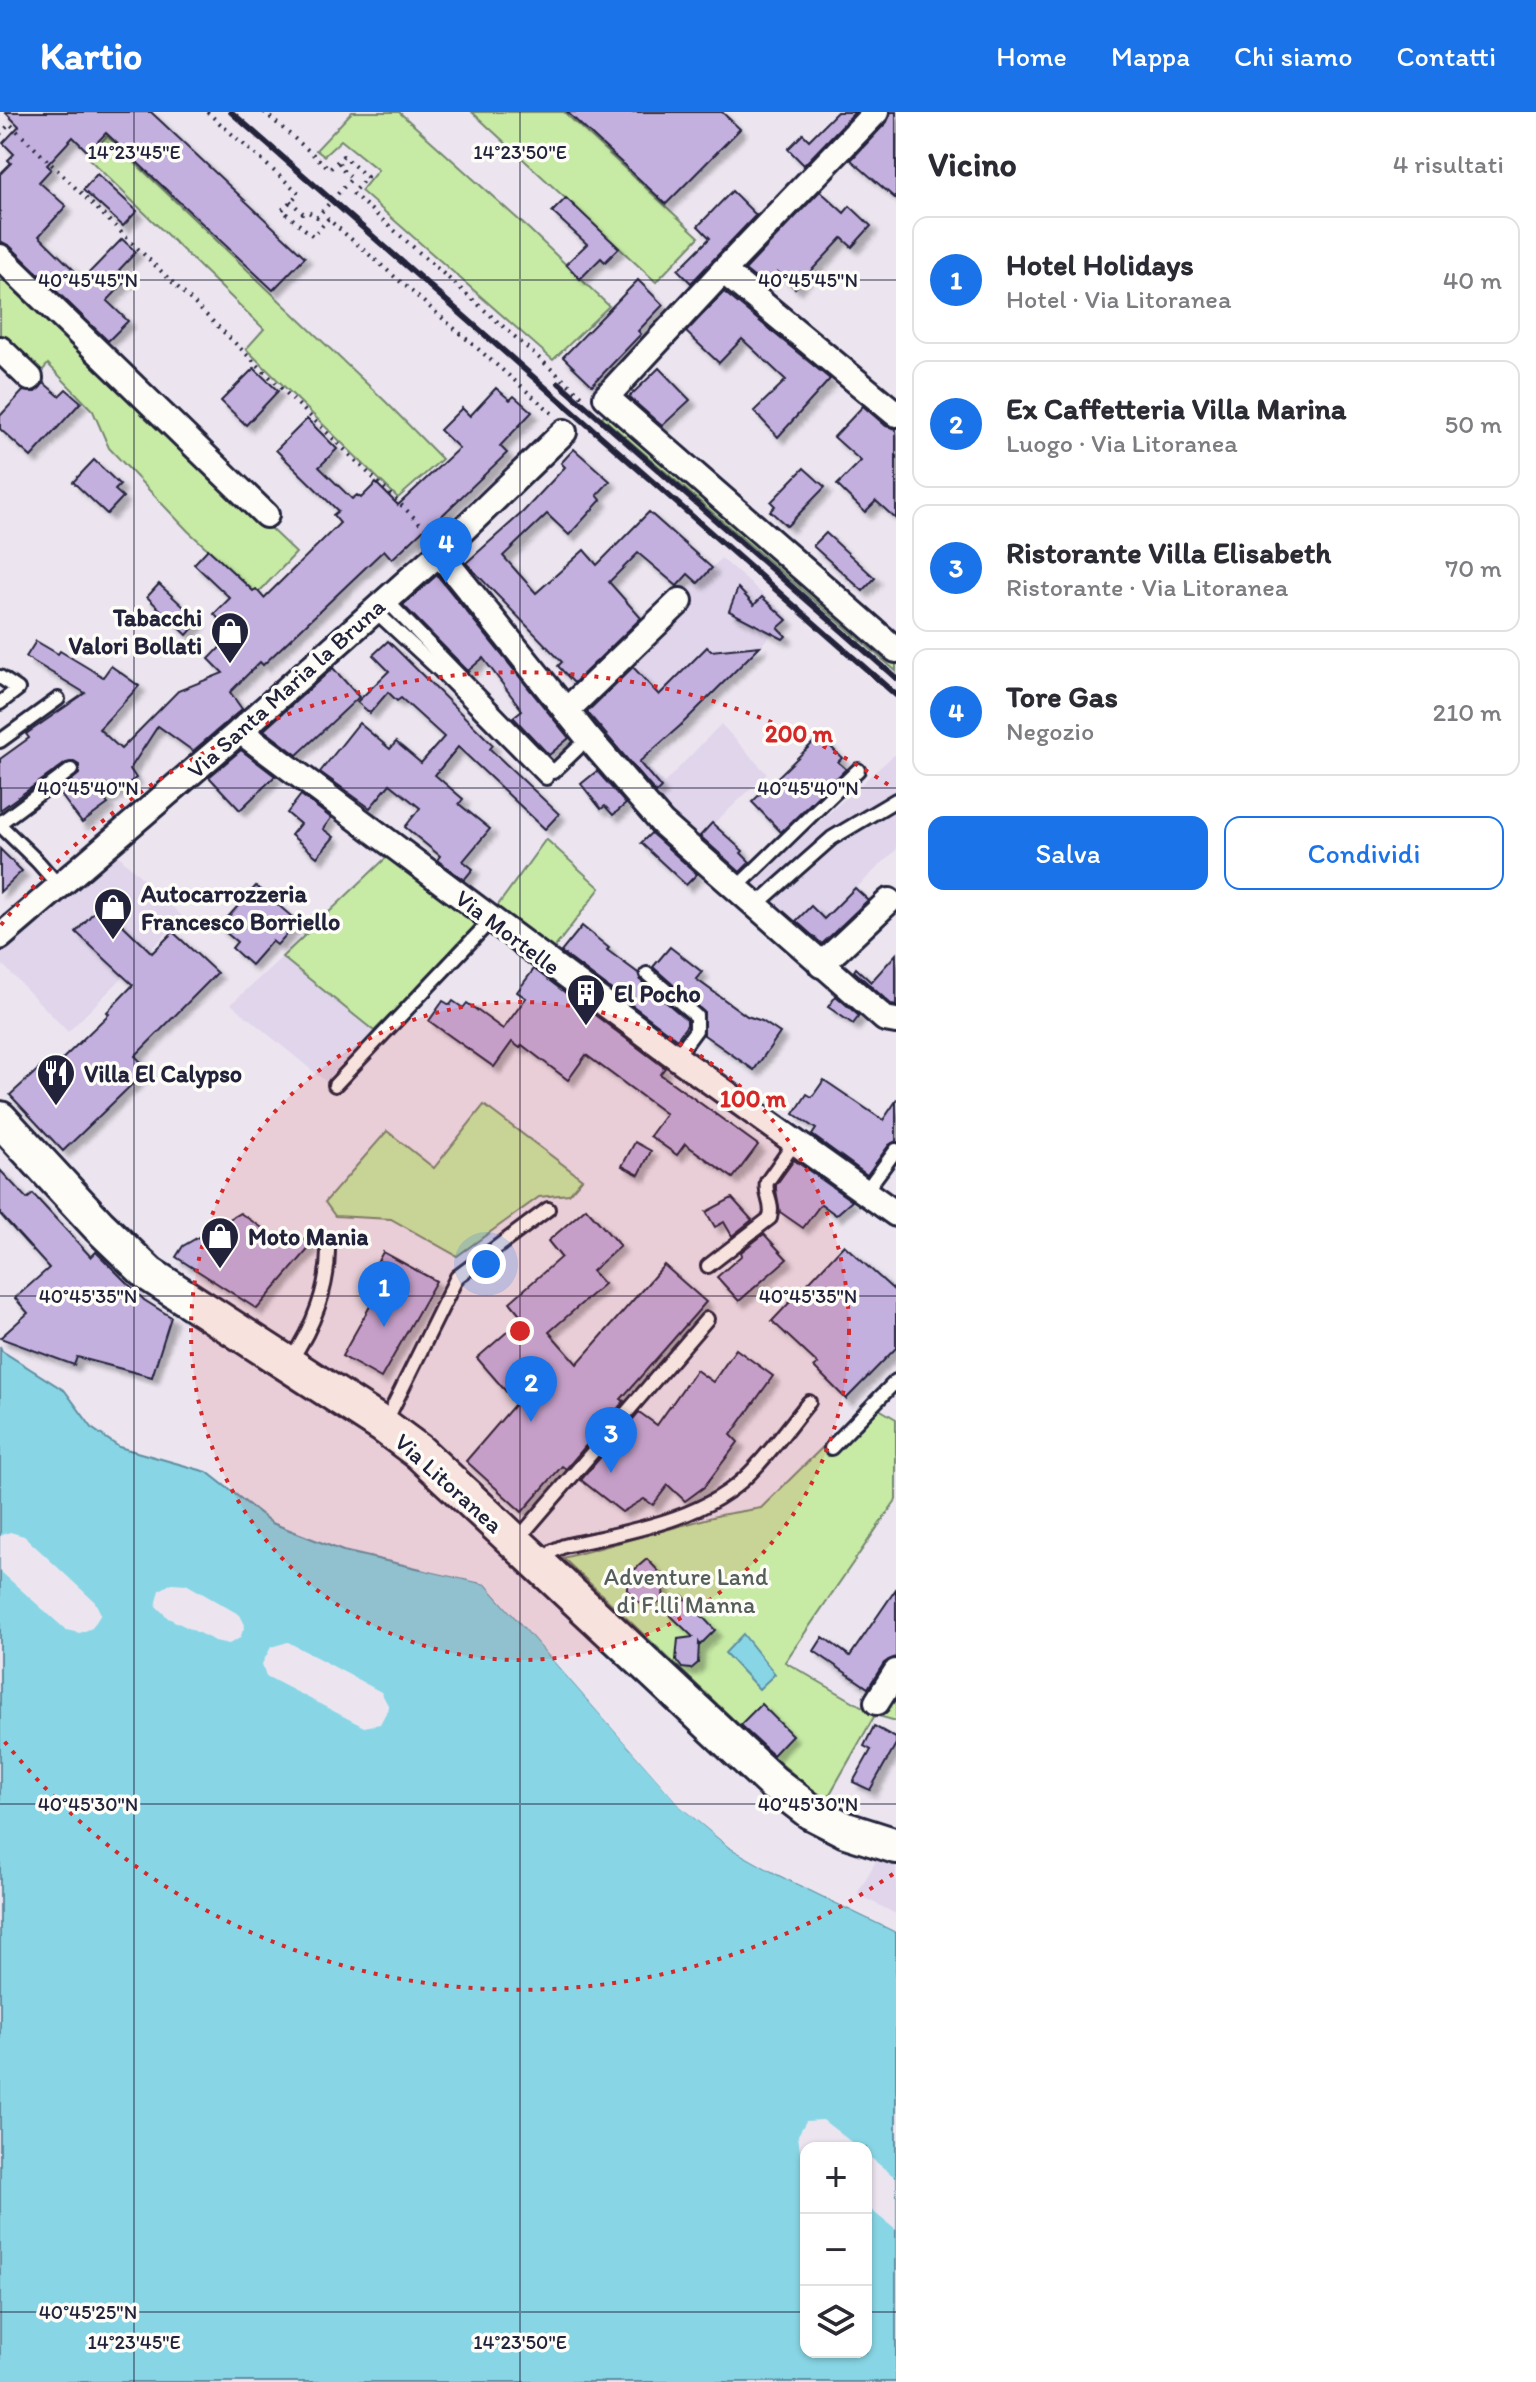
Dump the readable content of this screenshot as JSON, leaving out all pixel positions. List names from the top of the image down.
{
  "streets": {
    "street": ["Via Santa Maria la Bruna", "Via Mortelle", "Via Litoranea"]
  },
  "crossings": [
    ["Via Santa Maria la Bruna", "Via Mortelle"]
  ],
  "parks": ["Adventure Land di F.lli Manna"],
  "places": {
    "shop": ["Tabacchi Valori Bollati", "Autocarrozzeria Francesco Borriello", "Moto Mania"],
    "building": ["El Pocho"],
    "restaurant": ["Villa El Calypso"]
  },
  "page": {
    "header": "Kartio",
    "nav": [
      "Home",
      "Mappa",
      "Chi siamo",
      "Contatti"
    ],
    "heading": ["Vicino", "4 risultati"],
    "list": [
      {
        "mark": "1",
        "name": "Hotel Holidays",
        "note": "Hotel · Via Litoranea",
        "value": "40 m"
      },
      {
        "mark": "2",
        "name": "Ex Caffetteria Villa Marina",
        "note": "Luogo · Via Litoranea",
        "value": "50 m"
      },
      {
        "mark": "3",
        "name": "Ristorante Villa Elisabeth",
        "note": "Ristorante · Via Litoranea",
        "value": "70 m"
      },
      {
        "mark": "4",
        "name": "Tore Gas",
        "note": "Negozio",
        "value": "210 m"
      }
    ],
    "pins": [
      "4",
      "1",
      "2",
      "3"
    ],
    "buttons": ["Salva", "Condividi"],
    "map_buttons": ["+", "−"]
  },
  "coordinates": [
    "14°23'45\"E",
    "14°23'50\"E",
    "40°45'45\"N",
    "40°45'40\"N",
    "40°45'35\"N",
    "40°45'30\"N",
    "40°45'25\"N"
  ],
  "rings": ["200 m", "100 m"]
}
